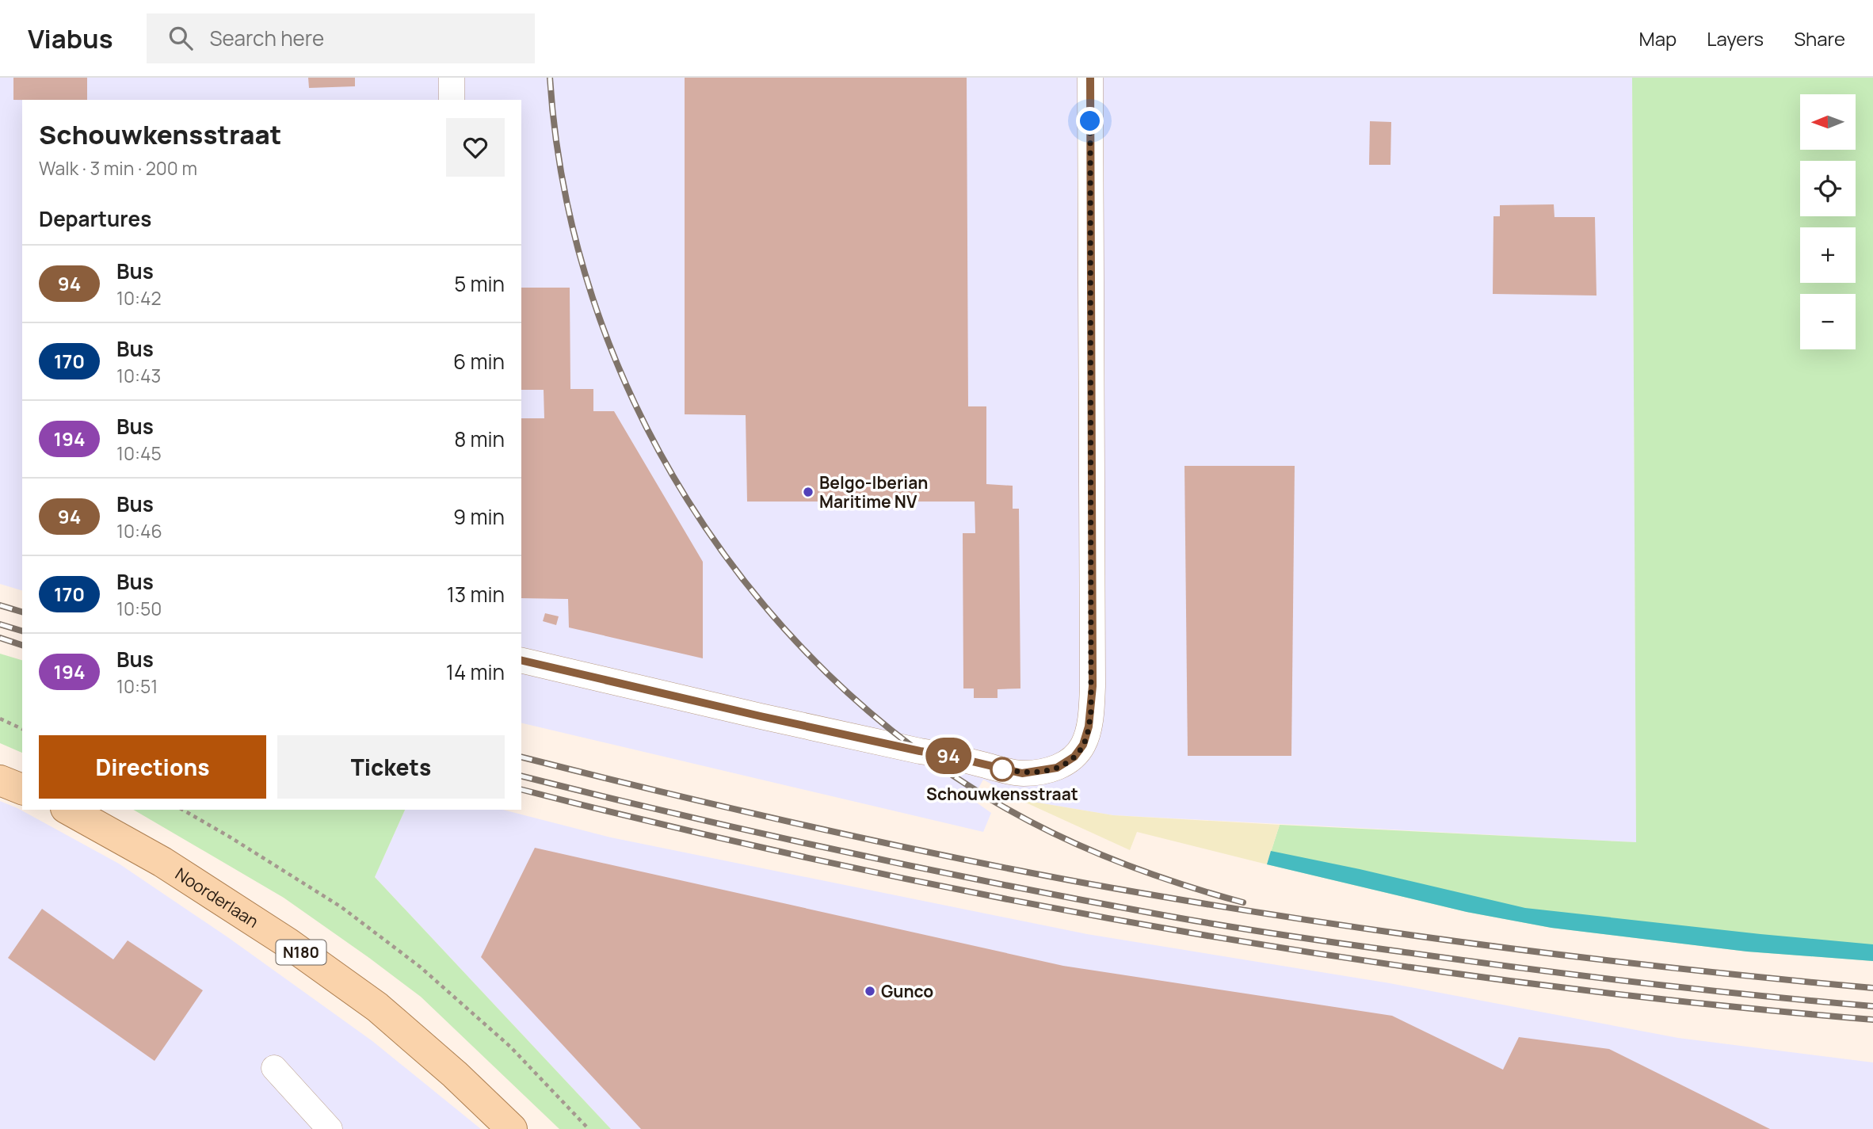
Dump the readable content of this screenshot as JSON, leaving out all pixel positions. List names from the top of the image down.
{
  "streets": {
    "main road": ["Noorderlaan", "N180"]
  },
  "places": ["Belgo-Iberian Maritime NV", "Schouwkensstraat", "Gunco"],
  "lines": ["bus line 94"],
  "north": "left",
  "page": {
    "header": "Viabus",
    "search": "Search here",
    "nav": ["Map", "Layers", "Share"],
    "on_map": "94",
    "map_buttons": ["+", "−"],
    "heading": [
      ["Schouwkensstraat", "Walk · 3 min · 200 m"],
      "Departures"
    ],
    "list": [
      {
        "mark": "94",
        "name": "Bus",
        "note": "10:42",
        "value": "5 min"
      },
      {
        "mark": "170",
        "name": "Bus",
        "note": "10:43",
        "value": "6 min"
      },
      {
        "mark": "194",
        "name": "Bus",
        "note": "10:45",
        "value": "8 min"
      },
      {
        "mark": "94",
        "name": "Bus",
        "note": "10:46",
        "value": "9 min"
      },
      {
        "mark": "170",
        "name": "Bus",
        "note": "10:50",
        "value": "13 min"
      },
      {
        "mark": "194",
        "name": "Bus",
        "note": "10:51",
        "value": "14 min"
      }
    ],
    "buttons": ["Directions", "Tickets"]
  }
}
